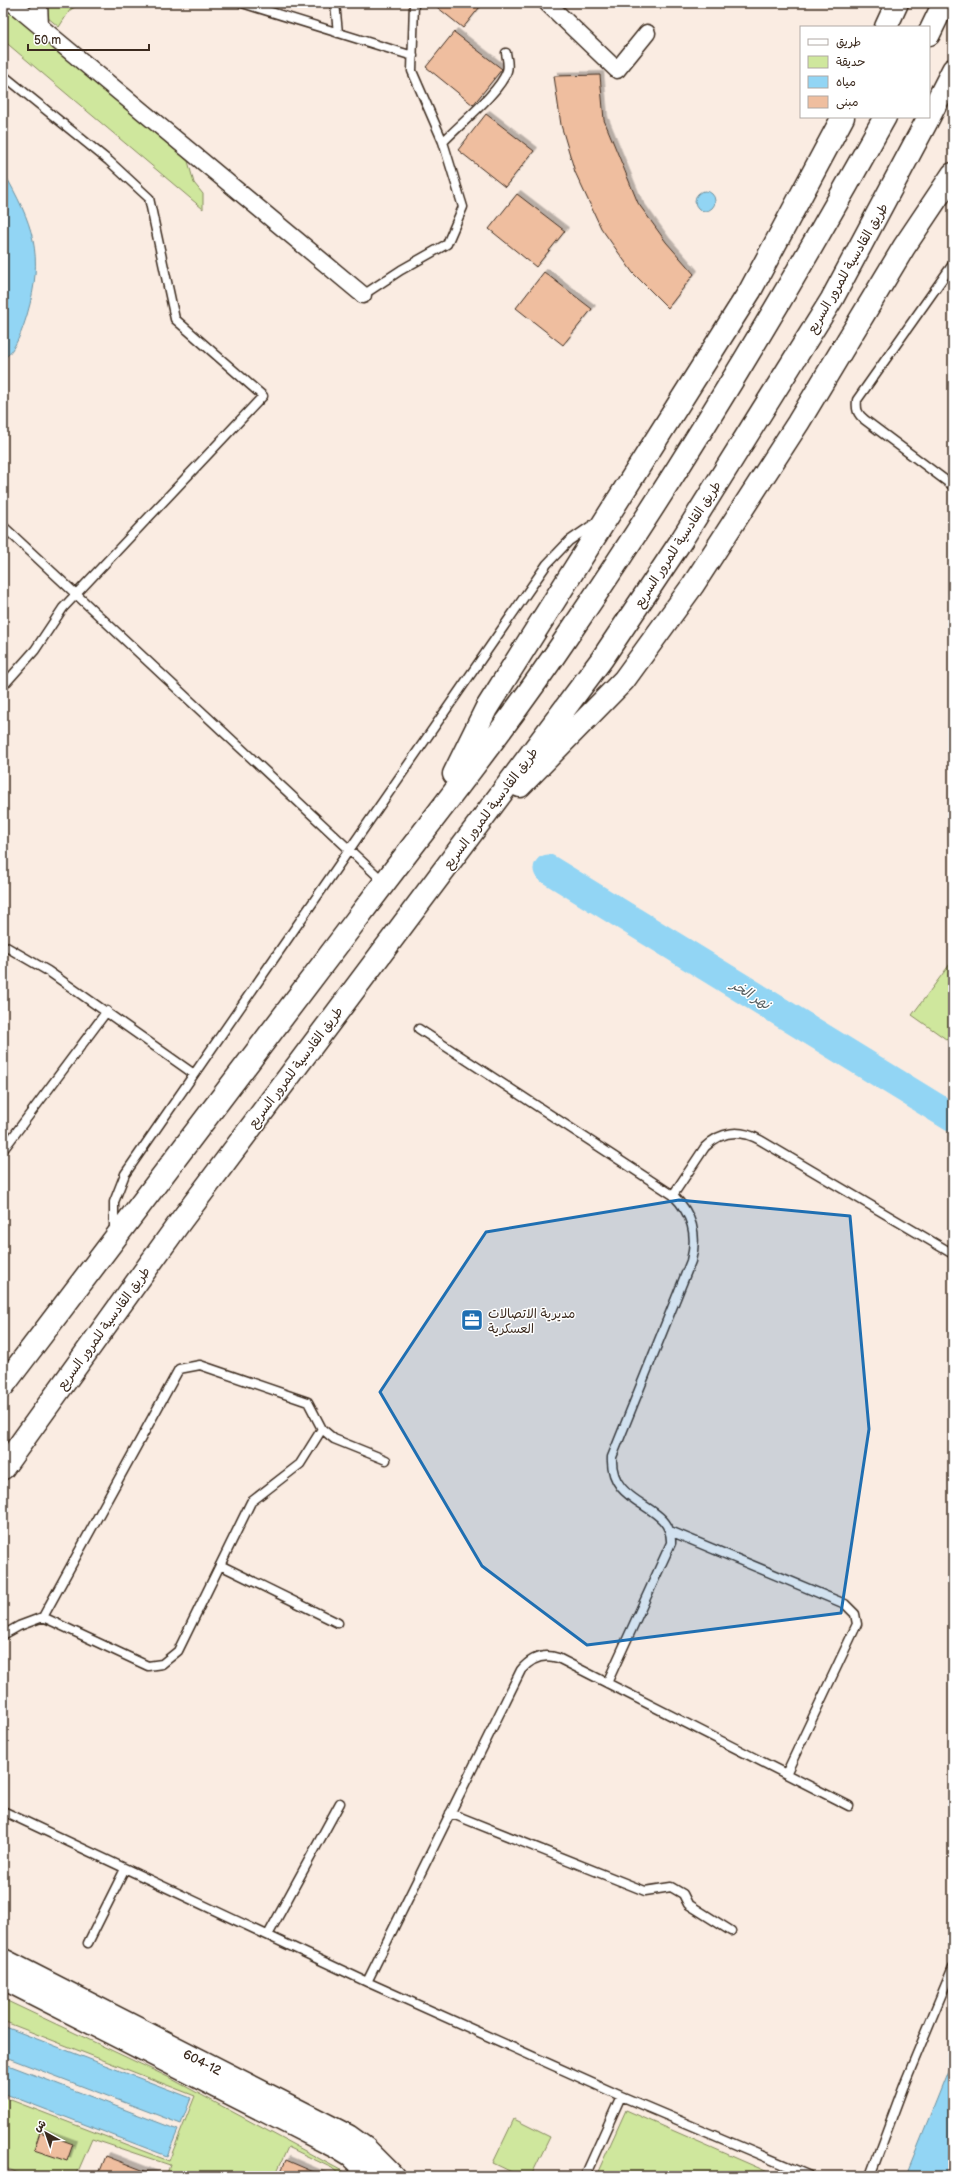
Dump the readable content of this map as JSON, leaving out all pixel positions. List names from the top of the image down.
{
  "streets": {
    "main road": ["طريق القادسية للمرور السريع", "604-12"]
  },
  "water": ["نهر الخر"],
  "places": {
    "office": ["مديرية الاتصالات العسكرية"]
  },
  "legend": [
    "طريق",
    "حديقة",
    "مياه",
    "مبنى"
  ],
  "scale_bar": "50 m",
  "north": "top left"
}
